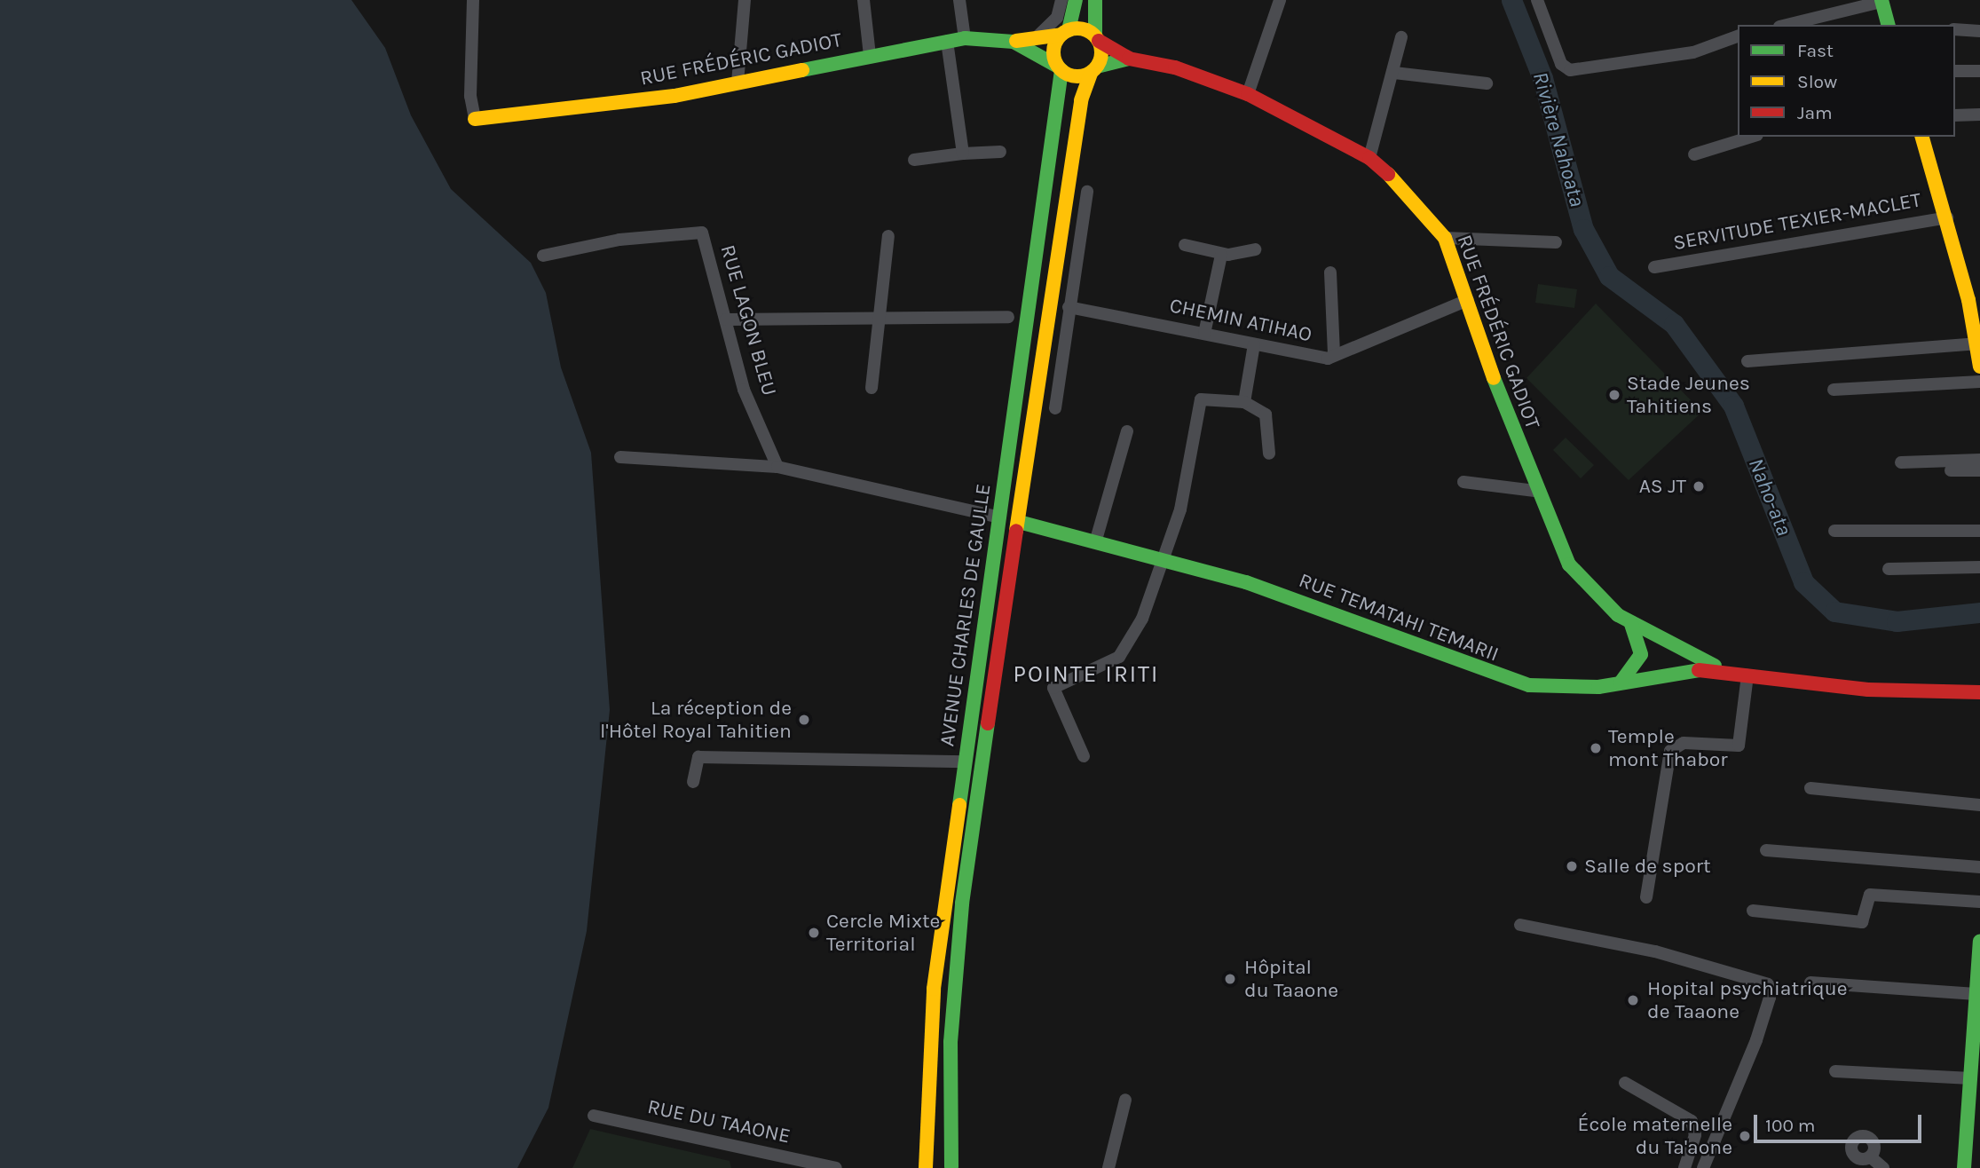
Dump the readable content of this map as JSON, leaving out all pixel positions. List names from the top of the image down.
{
  "streets": {
    "main road": ["RUE FRÉDÉRIC GADIOT", "AVENUE CHARLES DE GAULLE", "RUE TEMATAHI TEMARII"],
    "street": [
      "SERVITUDE TEXIER-MACLET",
      "RUE LAGON BLEU",
      "CHEMIN ATIHAO",
      "RUE DU TAAONE"
    ]
  },
  "crossings": [
    ["RUE FRÉDÉRIC GADIOT", "CHEMIN ATIHAO"],
    ["RUE FRÉDÉRIC GADIOT", "AVENUE CHARLES DE GAULLE"],
    ["RUE FRÉDÉRIC GADIOT", "RUE TEMATAHI TEMARII"],
    ["AVENUE CHARLES DE GAULLE", "RUE TEMATAHI TEMARII"]
  ],
  "districts": ["POINTE IRITI"],
  "water": ["Rivière Nahoata", "Naho-ata"],
  "places": [
    "Stade Jeunes Tahitiens",
    "AS JT",
    "La réception de l'Hôtel Royal Tahitien",
    "Temple mont Thabor",
    "Salle de sport",
    "Cercle Mixte Territorial",
    "Hôpital du Taaone",
    "Hopital psychiatrique de Taaone",
    "École maternelle du Ta'aone"
  ],
  "legend": ["Fast", "Slow", "Jam"],
  "scale_bar": "100 m"
}
